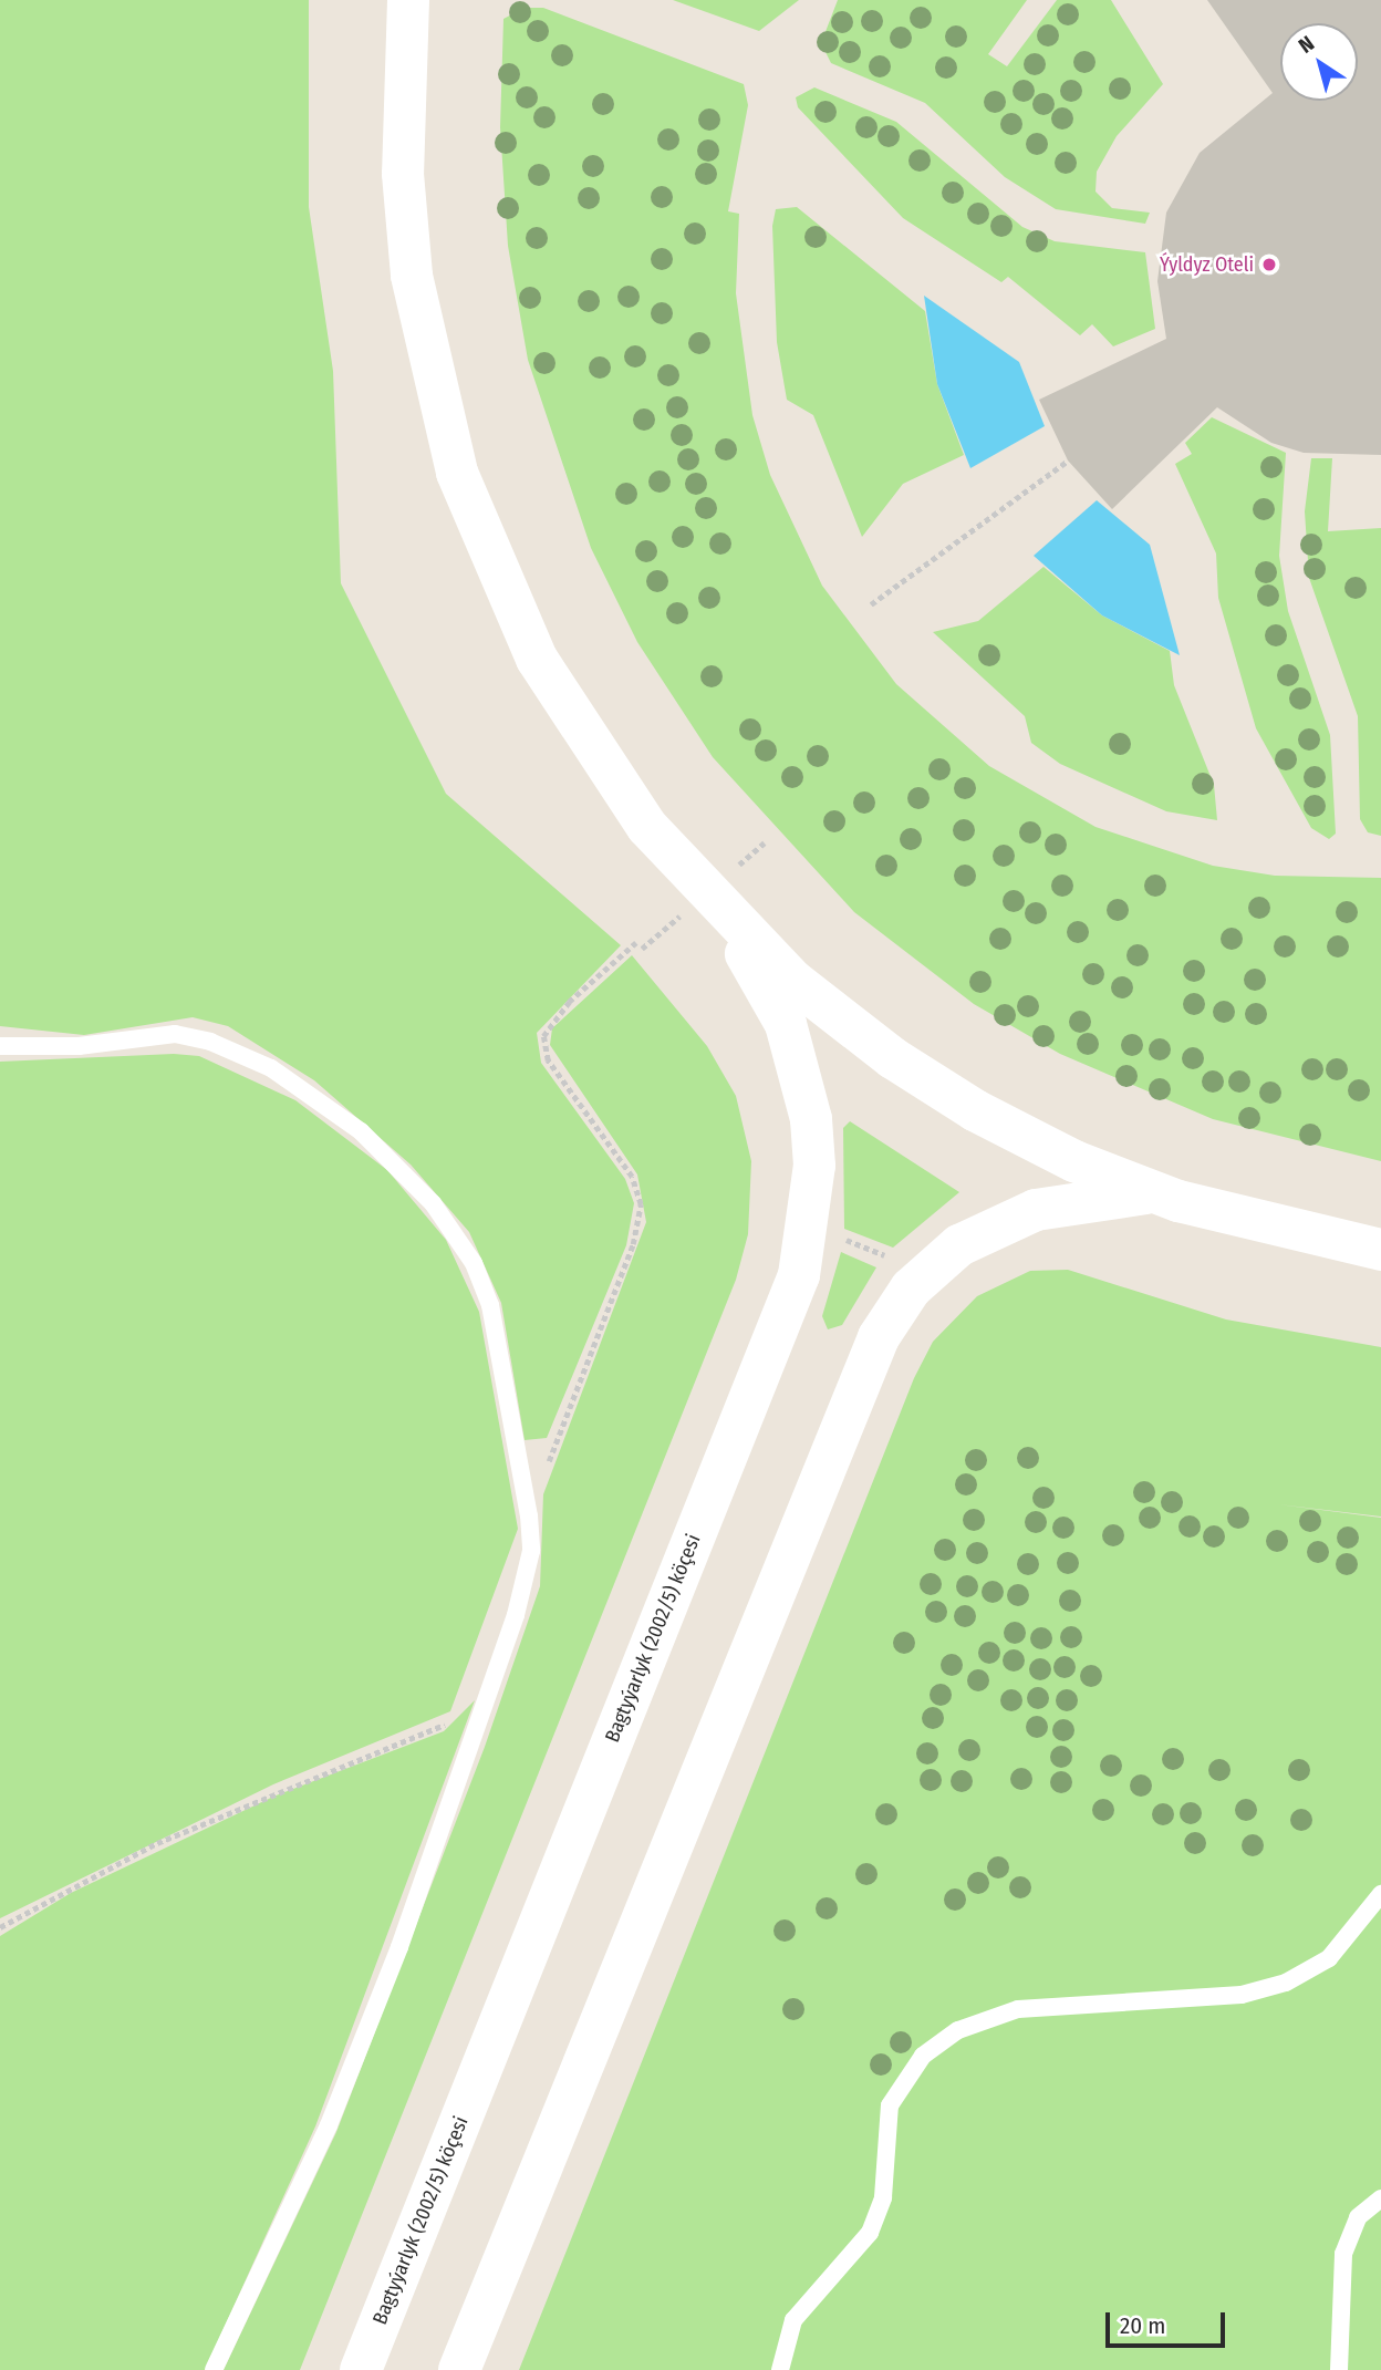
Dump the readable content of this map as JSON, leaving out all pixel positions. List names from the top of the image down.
{
  "streets": {
    "street": ["Bagtyýarlyk (2002/5) köçesi"]
  },
  "places": ["Ýyldyz Oteli"],
  "scale_bar": "20 m",
  "north": "top left"
}
